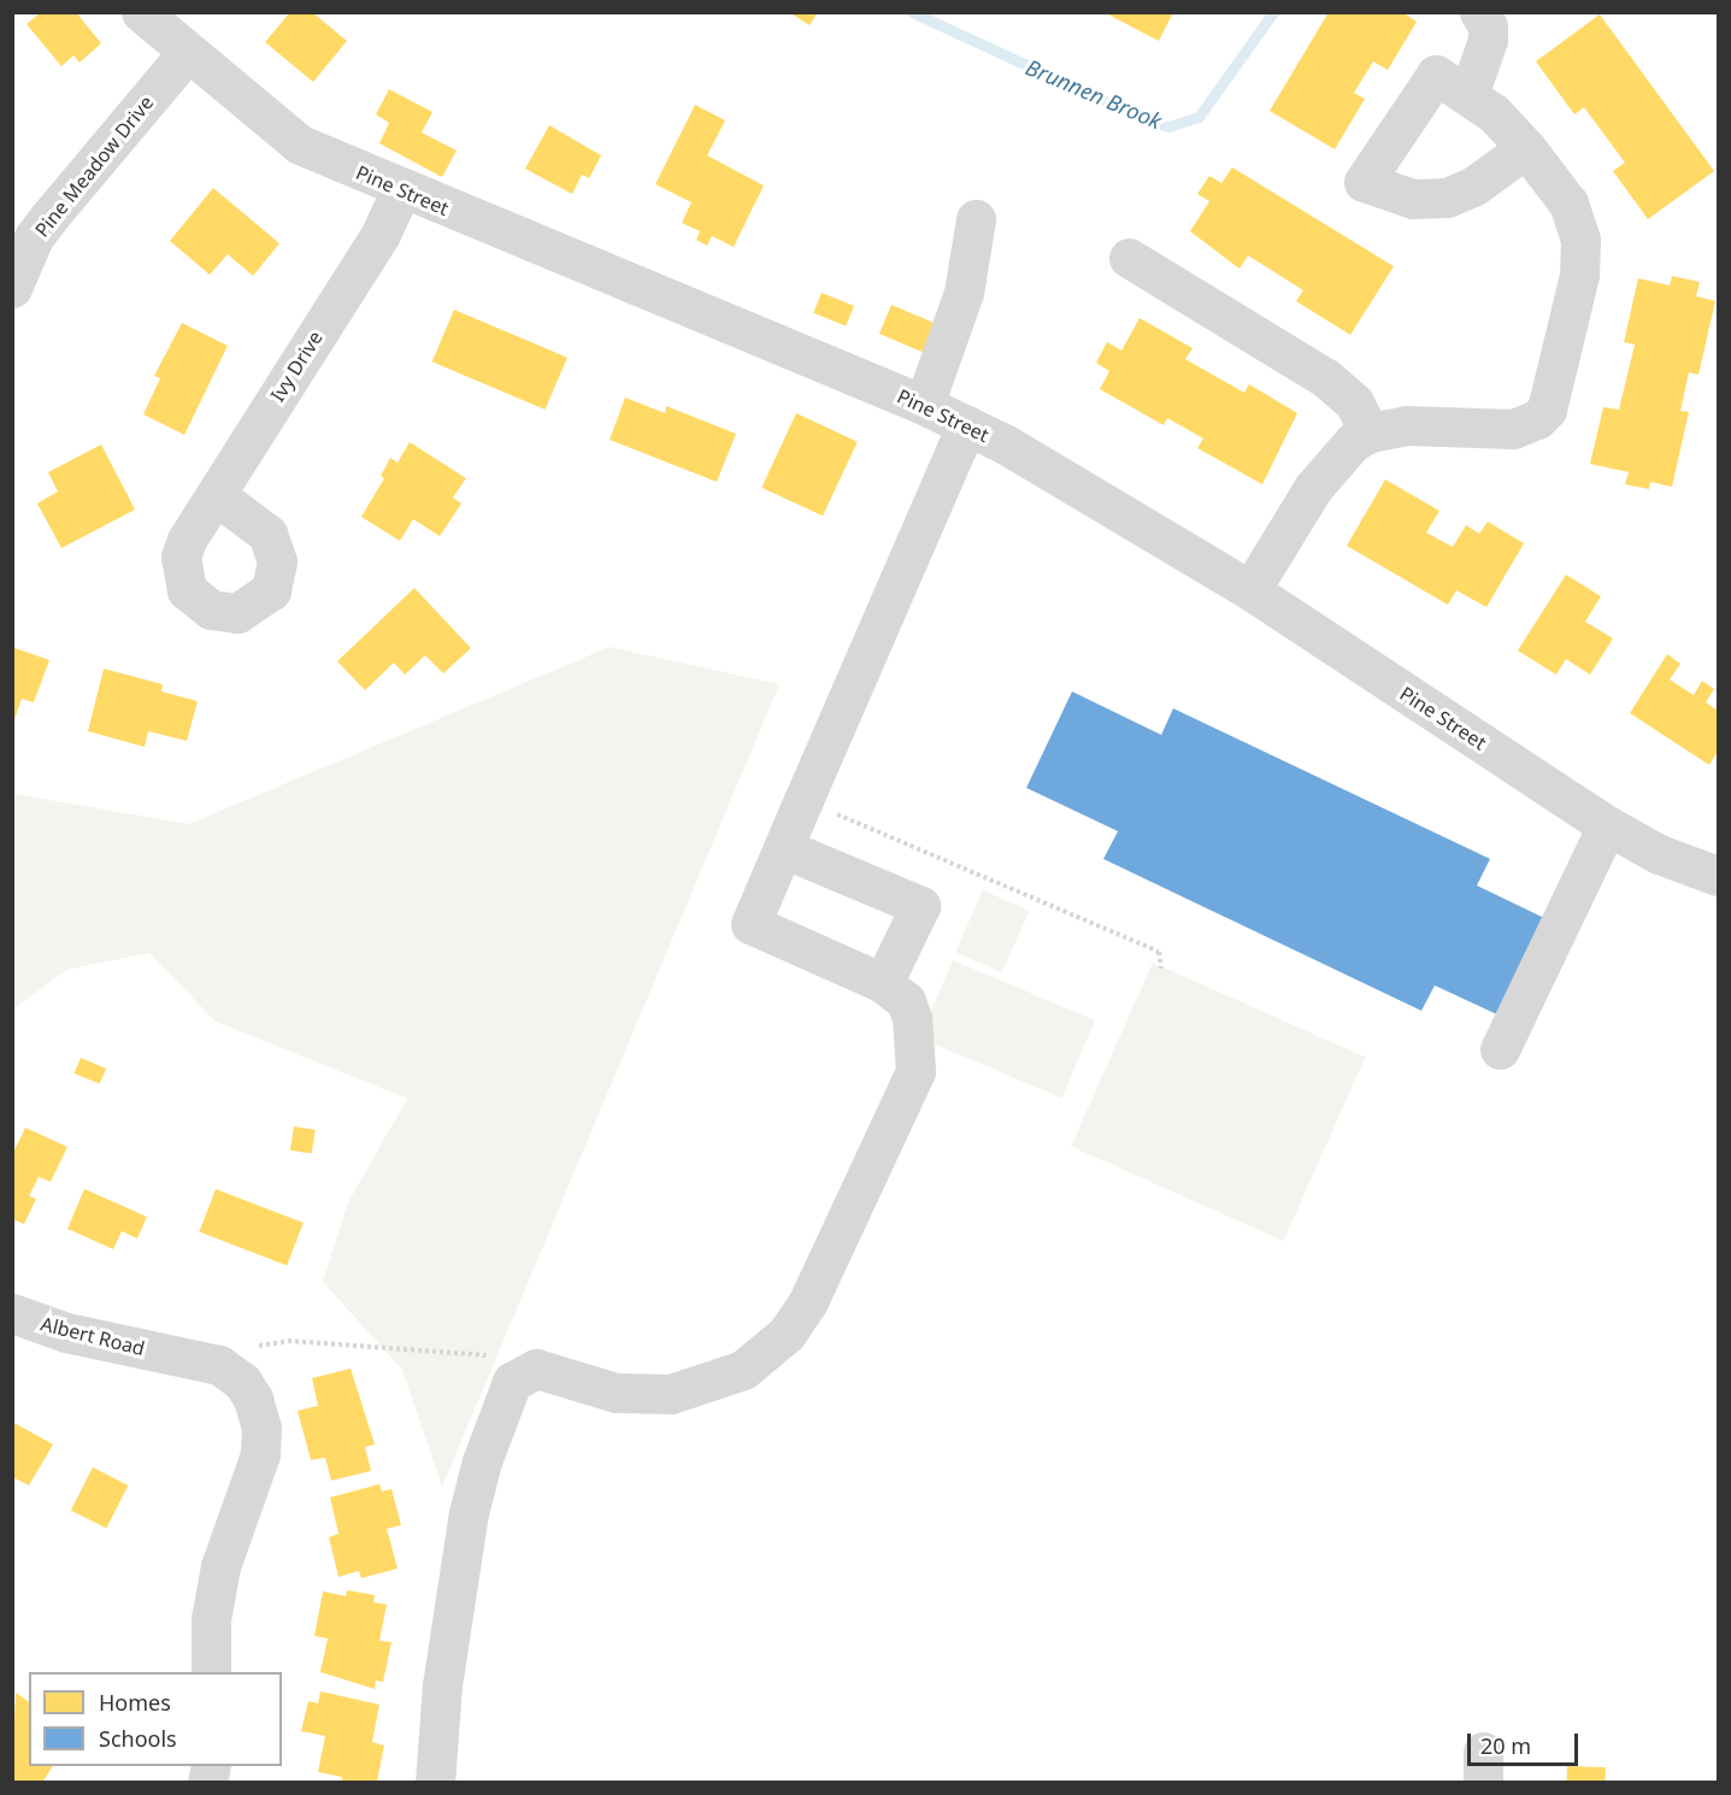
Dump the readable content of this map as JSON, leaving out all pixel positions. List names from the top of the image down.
{
  "streets": {
    "street": [
      "Pine Meadow Drive",
      "Pine Street",
      "Ivy Drive",
      "Albert Road"
    ]
  },
  "crossings": [
    ["Pine Meadow Drive", "Pine Street"],
    ["Pine Street", "Ivy Drive"]
  ],
  "water": ["Brunnen Brook"],
  "legend": ["Homes", "Schools"],
  "scale_bar": "20 m"
}
